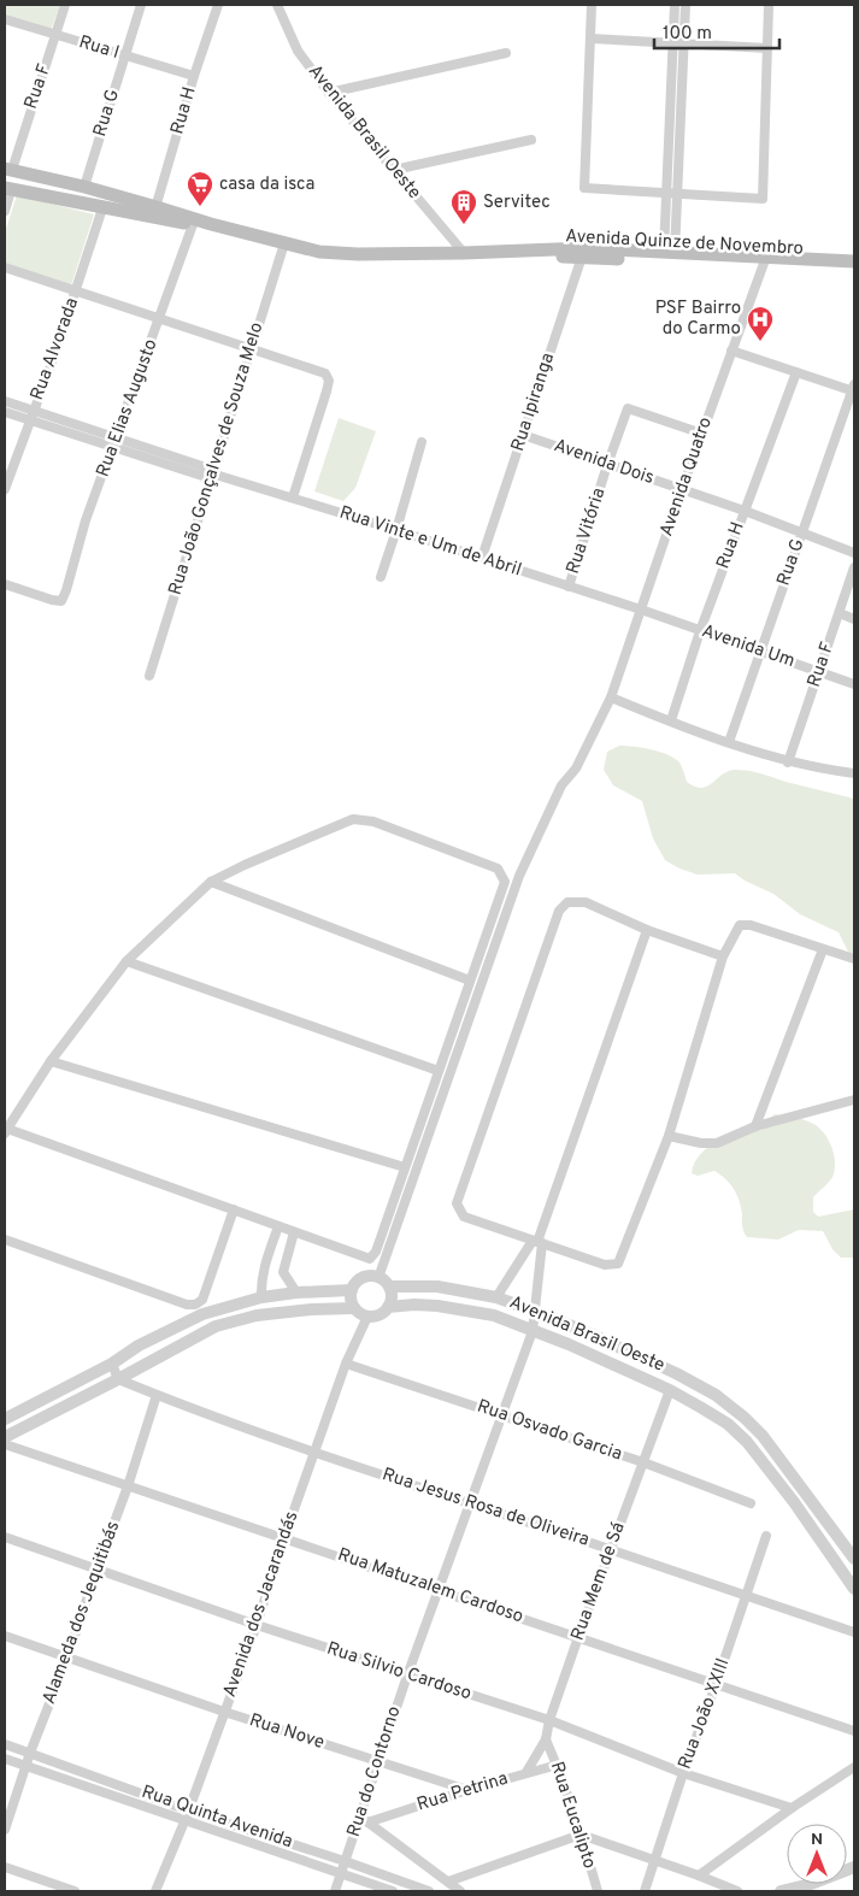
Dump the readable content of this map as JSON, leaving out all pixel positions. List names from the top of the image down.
{
  "streets": {
    "main road": ["Avenida Quinze de Novembro"],
    "street": [
      "Rua I",
      "Rua F",
      "Rua H",
      "Rua G",
      "Avenida Brasil Oeste",
      "Rua Alvorada",
      "Rua Ipiranga",
      "Rua Elias Augusto",
      "Rua João Gonçalves de Souza Melo",
      "Avenida Dois",
      "Avenida Quatro",
      "Rua Vitória",
      "Rua Vinte e Um de Abril",
      "Avenida Um",
      "Rua Osvado Garcia",
      "Rua Jesus Rosa de Oliveira",
      "Rua Mem de Sá",
      "Rua Matuzalem Cardoso",
      "Avenida dos Jacarandás",
      "Alameda dos Jequitibás",
      "Rua Silvio Cardoso",
      "Rua João XXIII",
      "Rua Nove",
      "Rua do Contorno",
      "Rua Petrina",
      "Rua Eucalipto",
      "Rua Quinta Avenida"
    ]
  },
  "crossings": [
    ["Rua I", "Rua F"],
    ["Rua I", "Rua H"],
    ["Rua I", "Rua G"],
    ["Rua F", "Avenida Quinze de Novembro"],
    ["Rua F", "Avenida Um"],
    ["Rua H", "Avenida Quinze de Novembro"],
    ["Rua H", "Avenida Dois"],
    ["Rua H", "Avenida Um"],
    ["Rua G", "Avenida Quinze de Novembro"],
    ["Rua G", "Avenida Dois"],
    ["Rua G", "Avenida Um"],
    ["Avenida Brasil Oeste", "Avenida Quinze de Novembro"],
    ["Avenida Brasil Oeste", "Avenida Quatro"],
    ["Avenida Brasil Oeste", "Rua Mem de Sá"],
    ["Avenida Brasil Oeste", "Avenida dos Jacarandás"],
    ["Avenida Brasil Oeste", "Rua do Contorno"],
    ["Avenida Quinze de Novembro", "Rua Alvorada"],
    ["Avenida Quinze de Novembro", "Rua Ipiranga"],
    ["Avenida Quinze de Novembro", "Rua Elias Augusto"],
    ["Avenida Quinze de Novembro", "Rua João Gonçalves de Souza Melo"],
    ["Avenida Quinze de Novembro", "Avenida Quatro"],
    ["Rua Alvorada", "Rua Vinte e Um de Abril"],
    ["Rua Ipiranga", "Avenida Dois"],
    ["Rua Ipiranga", "Rua Vinte e Um de Abril"],
    ["Rua Elias Augusto", "Rua Vinte e Um de Abril"],
    ["Rua João Gonçalves de Souza Melo", "Rua Vinte e Um de Abril"],
    ["Avenida Dois", "Avenida Quatro"],
    ["Avenida Dois", "Rua Vitória"],
    ["Avenida Quatro", "Rua Vitória"],
    ["Avenida Quatro", "Rua Vinte e Um de Abril"],
    ["Avenida Quatro", "Avenida Um"],
    ["Avenida Quatro", "Avenida dos Jacarandás"],
    ["Rua Vitória", "Rua Vinte e Um de Abril"],
    ["Rua Vinte e Um de Abril", "Avenida Um"],
    ["Rua Osvado Garcia", "Rua Mem de Sá"],
    ["Rua Osvado Garcia", "Avenida dos Jacarandás"],
    ["Rua Osvado Garcia", "Rua do Contorno"],
    ["Rua Jesus Rosa de Oliveira", "Rua Mem de Sá"],
    ["Rua Jesus Rosa de Oliveira", "Avenida dos Jacarandás"],
    ["Rua Jesus Rosa de Oliveira", "Alameda dos Jequitibás"],
    ["Rua Jesus Rosa de Oliveira", "Rua João XXIII"],
    ["Rua Jesus Rosa de Oliveira", "Rua do Contorno"],
    ["Rua Mem de Sá", "Rua Matuzalem Cardoso"],
    ["Rua Mem de Sá", "Rua Silvio Cardoso"],
    ["Rua Mem de Sá", "Rua Petrina"],
    ["Rua Mem de Sá", "Rua Eucalipto"],
    ["Rua Matuzalem Cardoso", "Avenida dos Jacarandás"],
    ["Rua Matuzalem Cardoso", "Alameda dos Jequitibás"],
    ["Rua Matuzalem Cardoso", "Rua João XXIII"],
    ["Rua Matuzalem Cardoso", "Rua do Contorno"],
    ["Avenida dos Jacarandás", "Rua Silvio Cardoso"],
    ["Avenida dos Jacarandás", "Rua Nove"],
    ["Avenida dos Jacarandás", "Rua Quinta Avenida"],
    ["Alameda dos Jequitibás", "Rua Silvio Cardoso"],
    ["Alameda dos Jequitibás", "Rua Nove"],
    ["Alameda dos Jequitibás", "Rua Quinta Avenida"],
    ["Rua Silvio Cardoso", "Rua João XXIII"],
    ["Rua Silvio Cardoso", "Rua do Contorno"],
    ["Rua Nove", "Rua do Contorno"],
    ["Rua Nove", "Rua Petrina"],
    ["Rua do Contorno", "Rua Petrina"],
    ["Rua do Contorno", "Rua Quinta Avenida"],
    ["Rua Petrina", "Rua Eucalipto"]
  ],
  "places": {
    "supermarket": ["casa da isca"],
    "building": ["Servitec"],
    "hospital": ["PSF Bairro do Carmo"]
  },
  "scale_bar": "100 m",
  "north": "top"
}
